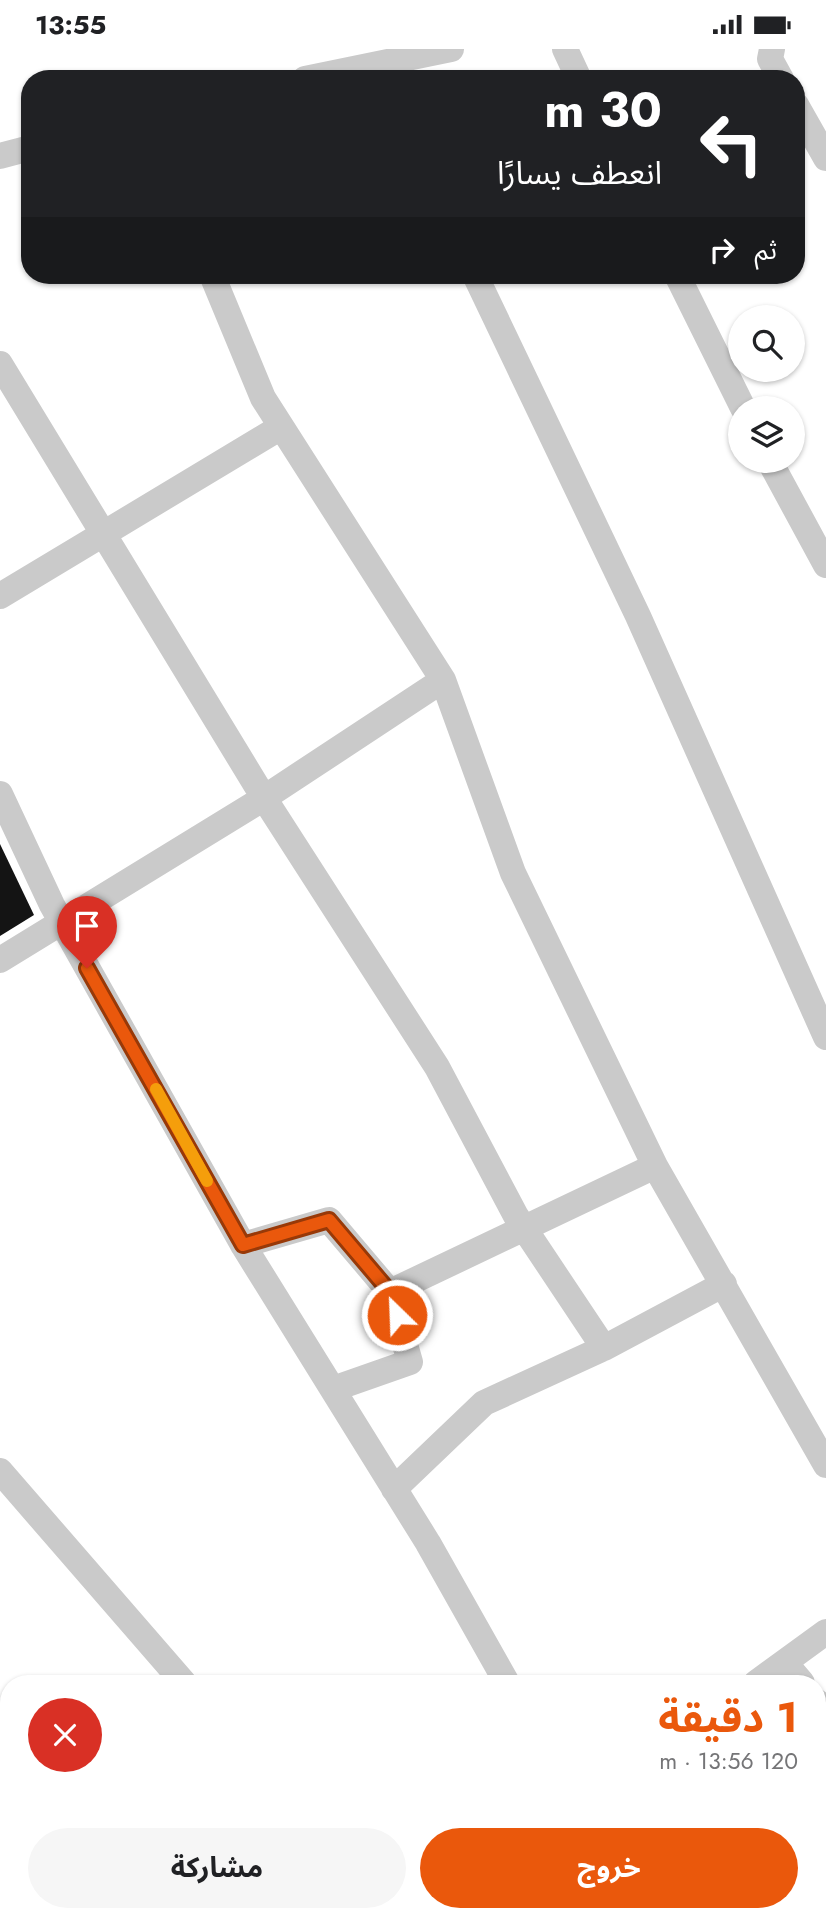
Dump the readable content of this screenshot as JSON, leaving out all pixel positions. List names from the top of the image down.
{
  "page": {
    "status": "13:55",
    "turn": ["30 m", "انعطف يسارًا"],
    "then": "ثم",
    "heading": ["1 دقيقة", "120 m · 13:56"],
    "buttons": ["خروج", "مشاركة"]
  }
}
